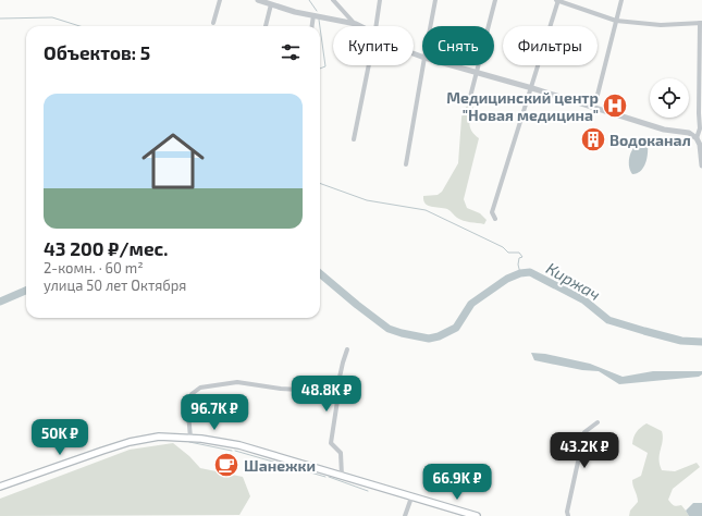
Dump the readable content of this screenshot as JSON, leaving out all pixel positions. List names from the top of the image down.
{
  "water": ["Киржач"],
  "places": {
    "hospital": ["Медицинский центр \"Новая медицина\""],
    "building": ["Водоканал"],
    "cafe": ["Шанежки"]
  },
  "page": {
    "chip": ["Купить", "Снять", "Фильтры"],
    "heading": "Объектов: 5",
    "list": [
      {
        "name": "43 200 ₽/мес.",
        "note": "2-комн. · 60 m² · улица 50 лет Октября"
      }
    ],
    "price": [
      "48.8K ₽",
      "96.7K ₽",
      "50K ₽",
      "43.2K ₽",
      "66.9K ₽"
    ]
  }
}
